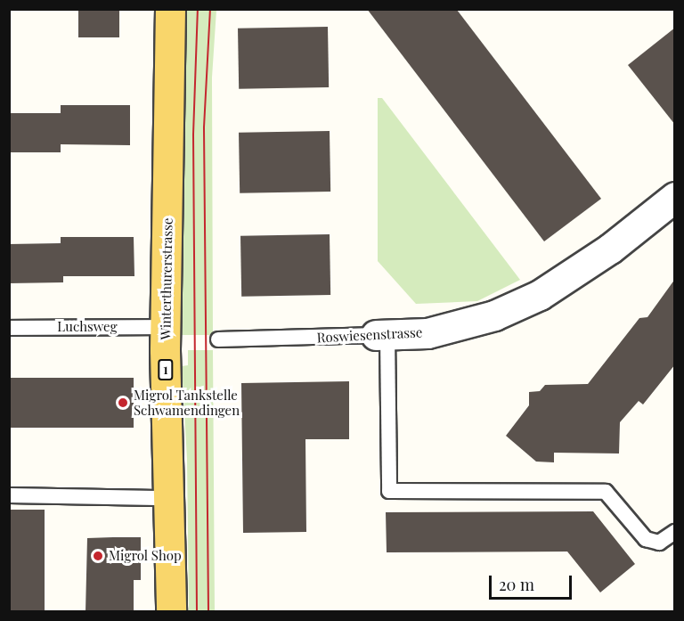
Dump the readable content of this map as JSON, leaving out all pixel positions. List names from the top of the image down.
{
  "streets": {
    "main road": ["Winterthurerstrasse", "1"],
    "street": ["Roswiesenstrasse"],
    "lane": ["Luchsweg"]
  },
  "crossings": [
    ["Winterthurerstrasse", "Luchsweg"]
  ],
  "places": ["Migrol Tankstelle Schwamendingen", "Migrol Shop"],
  "scale_bar": "20 m"
}
